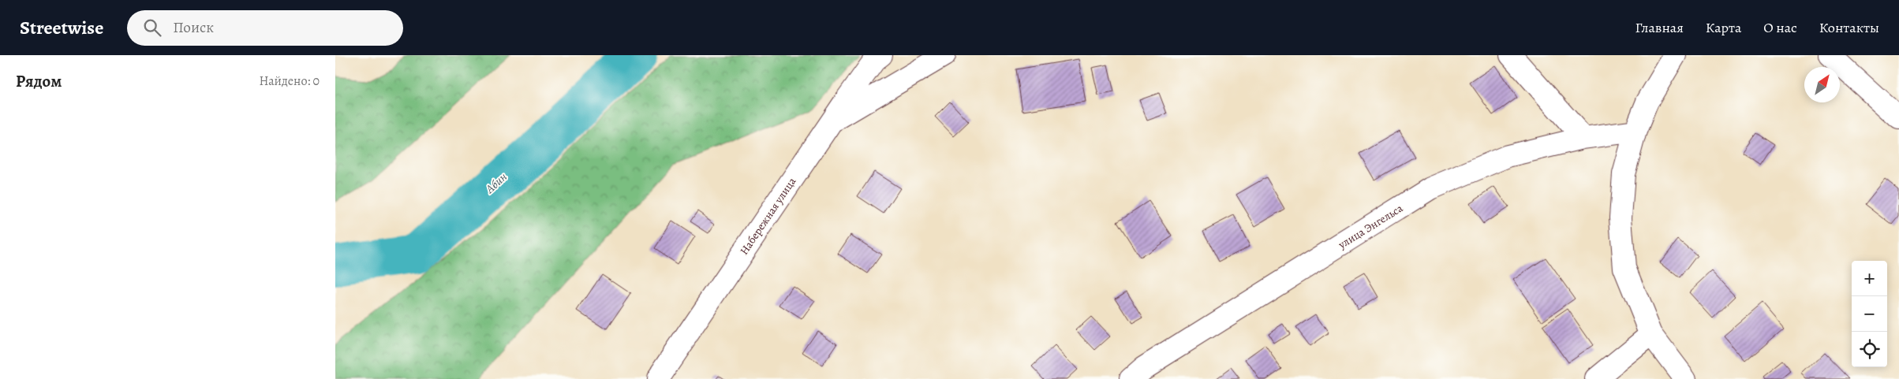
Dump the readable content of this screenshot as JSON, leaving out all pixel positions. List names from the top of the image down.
{
  "streets": {
    "street": ["Набережная улица", "улица Энгельса"]
  },
  "water": ["Абин"],
  "north": "top right",
  "page": {
    "header": "Streetwise",
    "search": "Поиск",
    "nav": [
      "Главная",
      "Карта",
      "О нас",
      "Контакты"
    ],
    "heading": ["Рядом", "Найдено: 0"],
    "map_buttons": ["+", "−"]
  }
}
